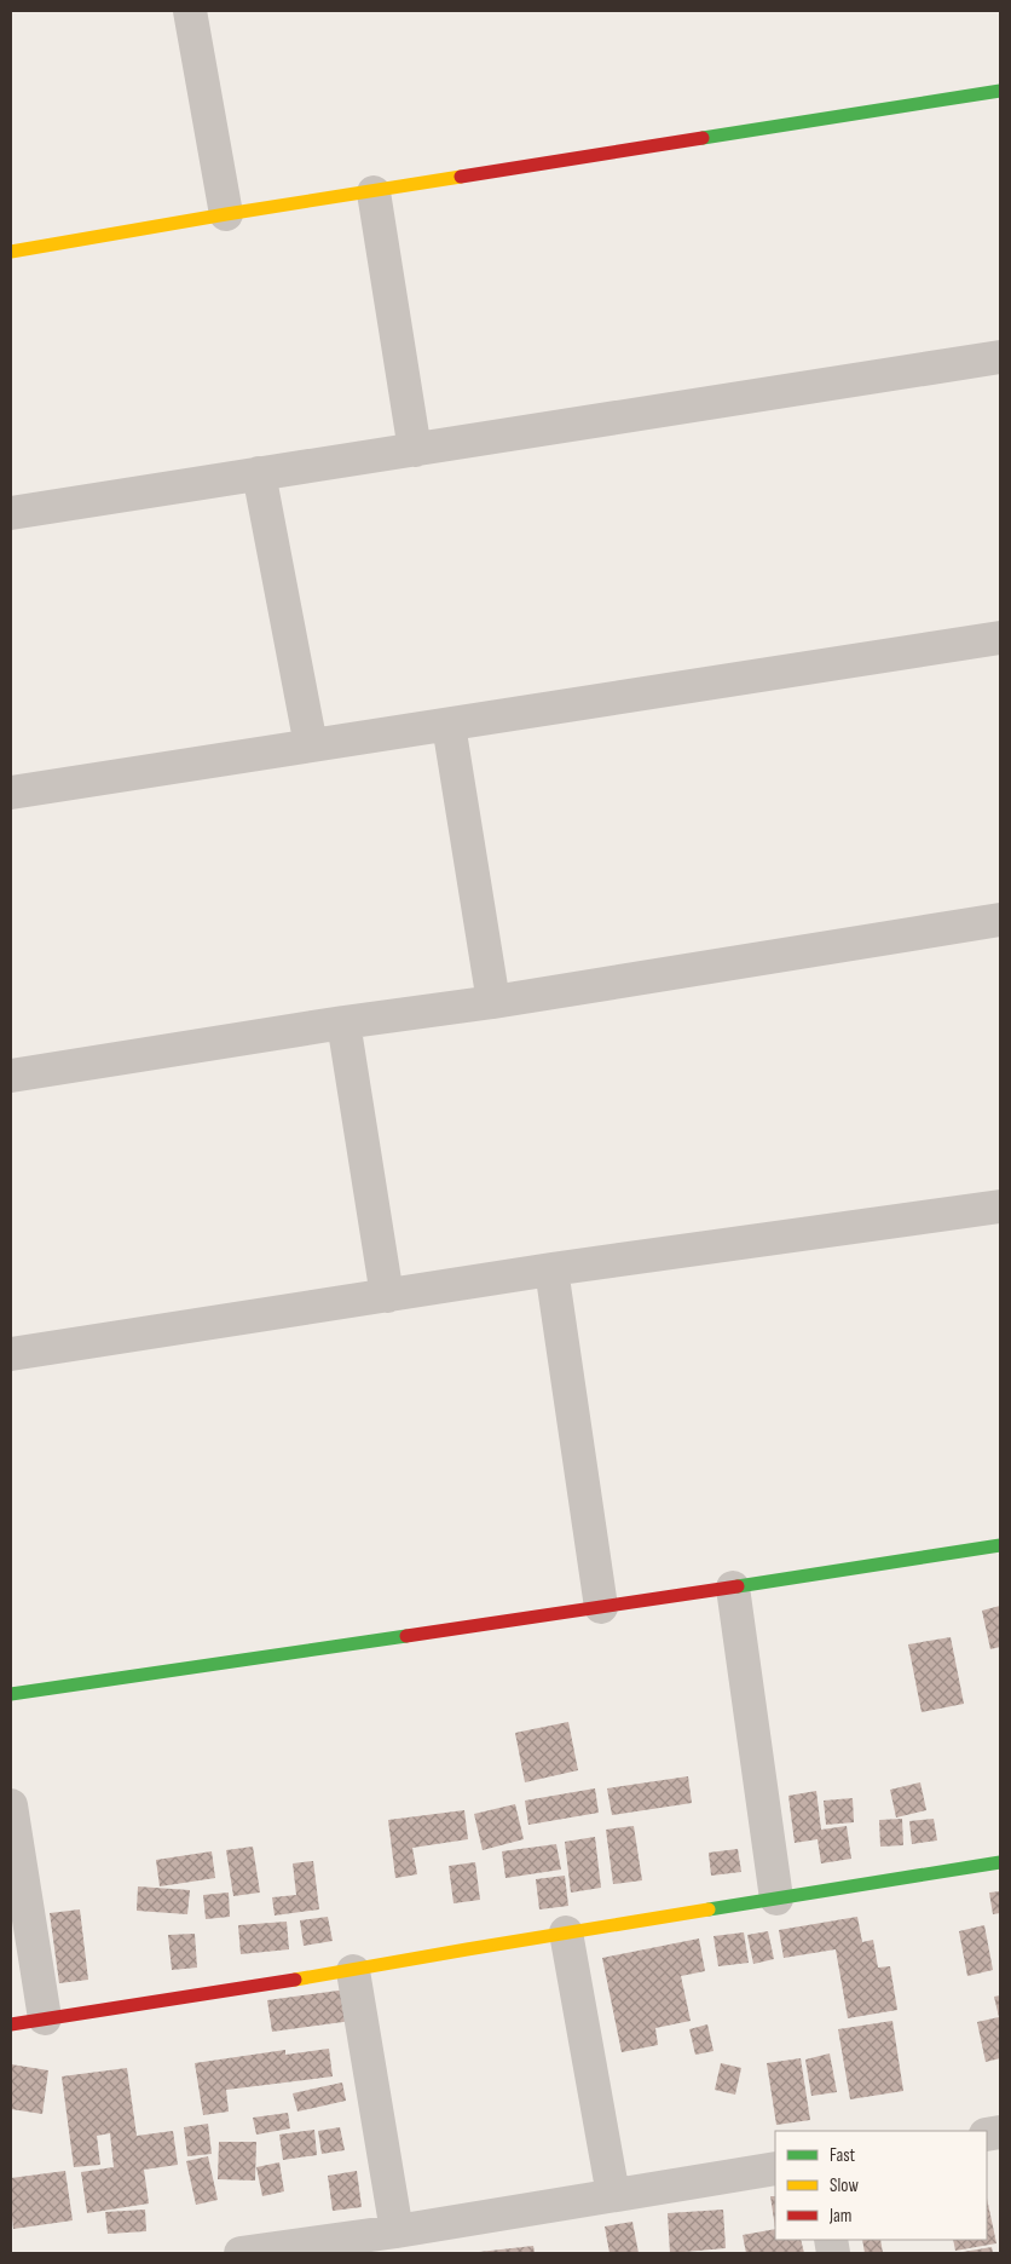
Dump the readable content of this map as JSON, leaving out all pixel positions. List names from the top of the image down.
{
  "legend": ["Fast", "Slow", "Jam"]
}
